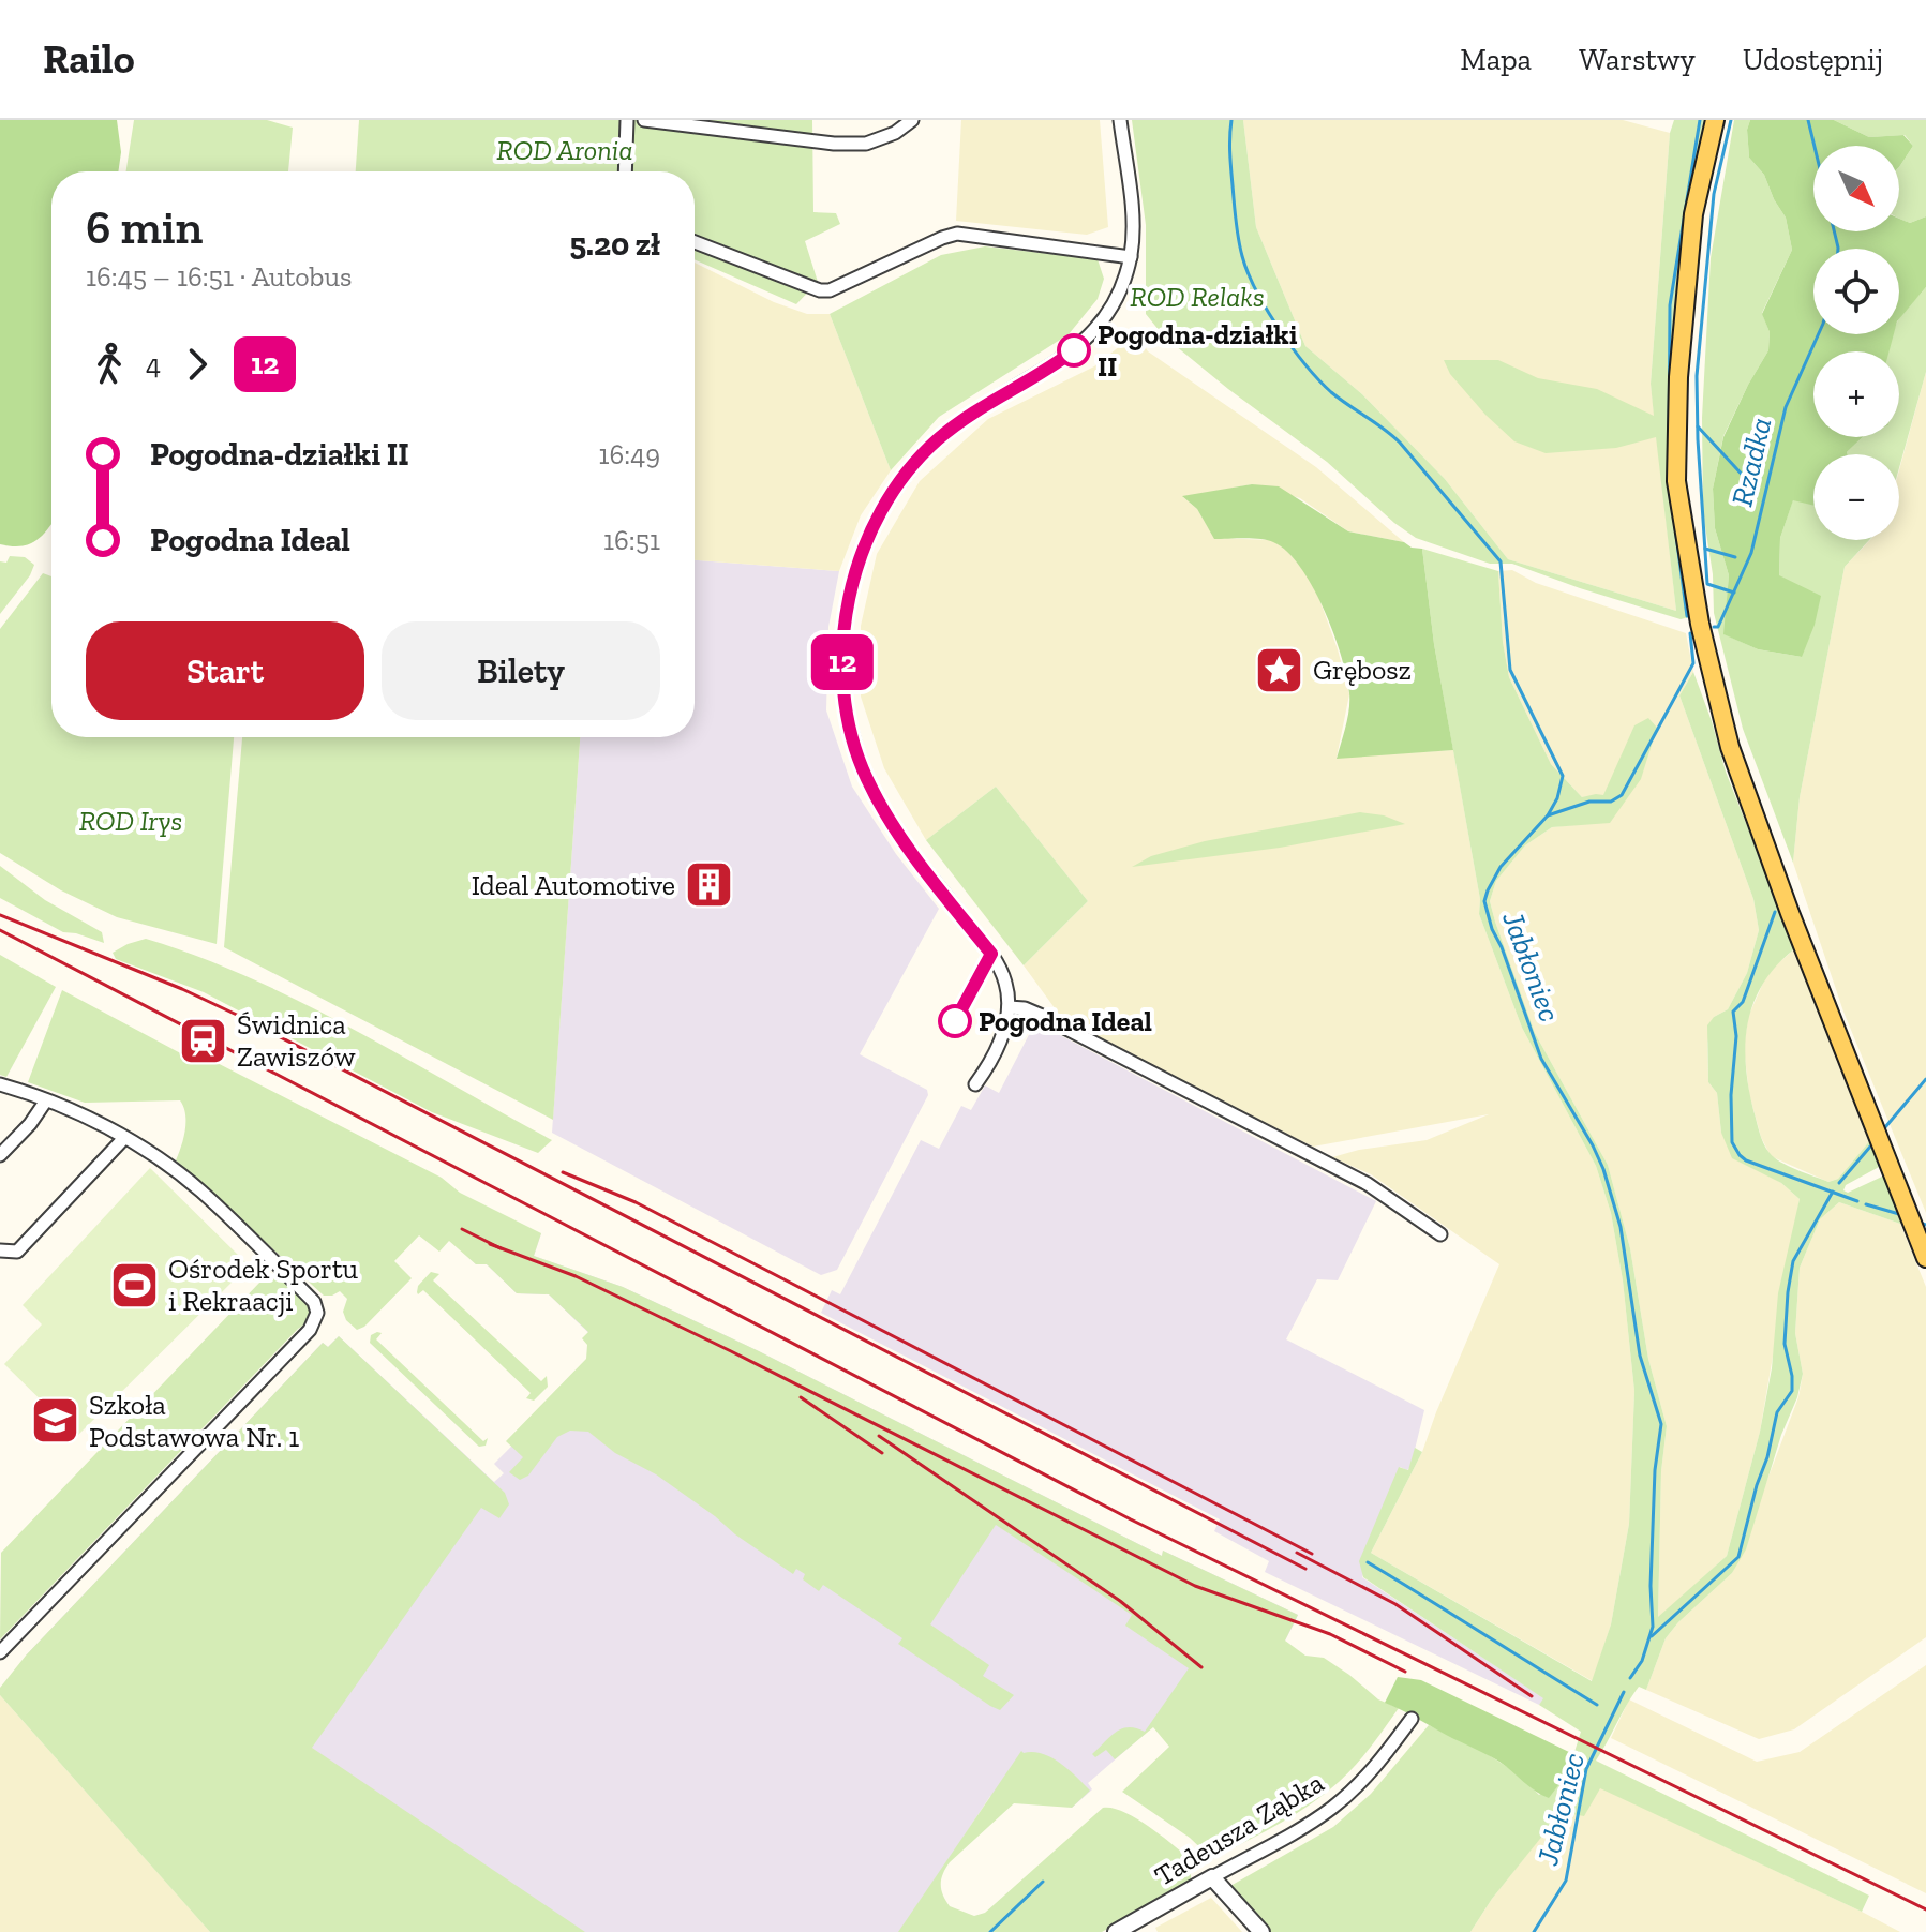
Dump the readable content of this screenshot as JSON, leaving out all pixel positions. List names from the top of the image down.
{
  "streets": {
    "street": ["Tadeusza Ząbka"]
  },
  "water": ["Rzadka", "Jabłoniec"],
  "parks": ["ROD Aronia", "ROD Relaks", "ROD Irys"],
  "places": {
    "other": ["Pogodna-działki II", "Pogodna Ideal"],
    "place": ["Grębosz"],
    "building": ["Ideal Automotive"],
    "station": ["Świdnica Zawiszów"],
    "sports": ["Ośrodek Sportu i Rekraacji"],
    "school or university": ["Szkoła Podstawowa Nr. 1"]
  },
  "lines": ["bus line 12"],
  "north": "bottom right",
  "page": {
    "header": "Railo",
    "nav": ["Mapa", "Warstwy", "Udostępnij"],
    "on_map": "12",
    "map_buttons": ["+", "−"],
    "heading": ["6 min", "16:45 – 16:51 · Autobus", "5.20 zł"],
    "legs": ["4", "12"],
    "list": [
      {
        "name": "Pogodna-działki II",
        "value": "16:49"
      },
      {
        "name": "Pogodna Ideal",
        "value": "16:51"
      }
    ],
    "buttons": ["Start", "Bilety"]
  }
}
